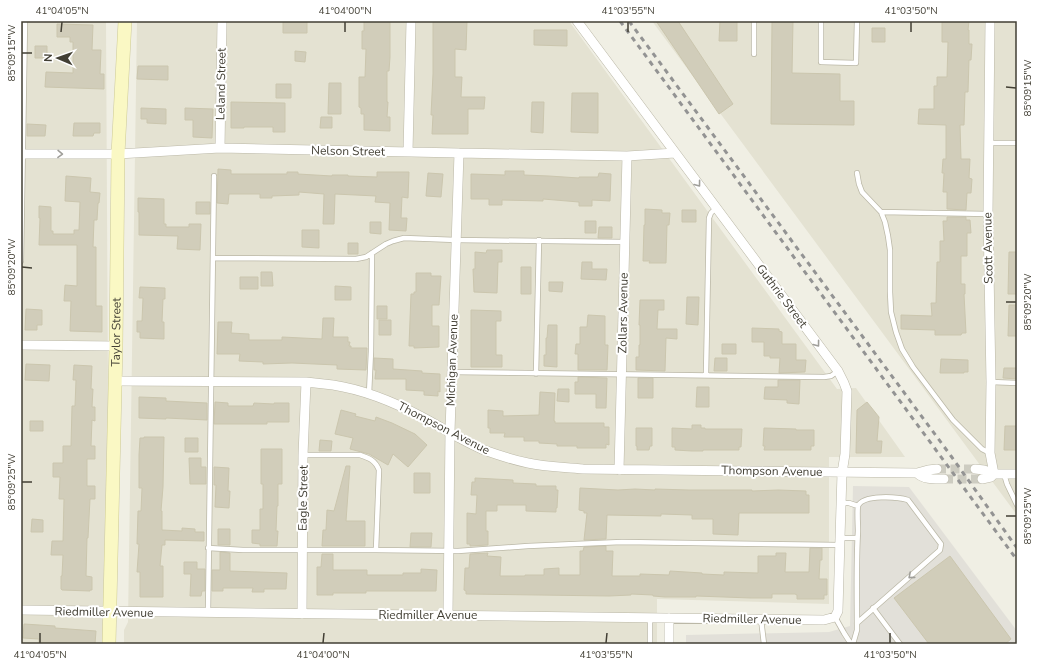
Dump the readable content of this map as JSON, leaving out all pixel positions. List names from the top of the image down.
{
  "streets": {
    "main road": ["Taylor Street"],
    "street": [
      "Leland Street",
      "Nelson Street",
      "Scott Avenue",
      "Guthrie Street",
      "Zollars Avenue",
      "Michigan Avenue",
      "Thompson Avenue",
      "Eagle Street",
      "Riedmiller Avenue"
    ]
  },
  "crossings": [
    ["Leland Street", "Nelson Street"],
    ["Nelson Street", "Guthrie Street"],
    ["Nelson Street", "Zollars Avenue"],
    ["Nelson Street", "Taylor Street"],
    ["Nelson Street", "Michigan Avenue"],
    ["Guthrie Street", "Thompson Avenue"],
    ["Guthrie Street", "Riedmiller Avenue"],
    ["Zollars Avenue", "Thompson Avenue"],
    ["Taylor Street", "Thompson Avenue"],
    ["Taylor Street", "Riedmiller Avenue"],
    ["Michigan Avenue", "Thompson Avenue"],
    ["Michigan Avenue", "Riedmiller Avenue"],
    ["Thompson Avenue", "Eagle Street"],
    ["Eagle Street", "Riedmiller Avenue"]
  ],
  "one_way": ["Guthrie Street"],
  "north": "left",
  "coordinates": [
    "41°04'05\"N",
    "41°04'00\"N",
    "41°03'55\"N",
    "41°03'50\"N",
    "85°09'15\"W",
    "85°09'20\"W",
    "85°09'25\"W"
  ]
}
